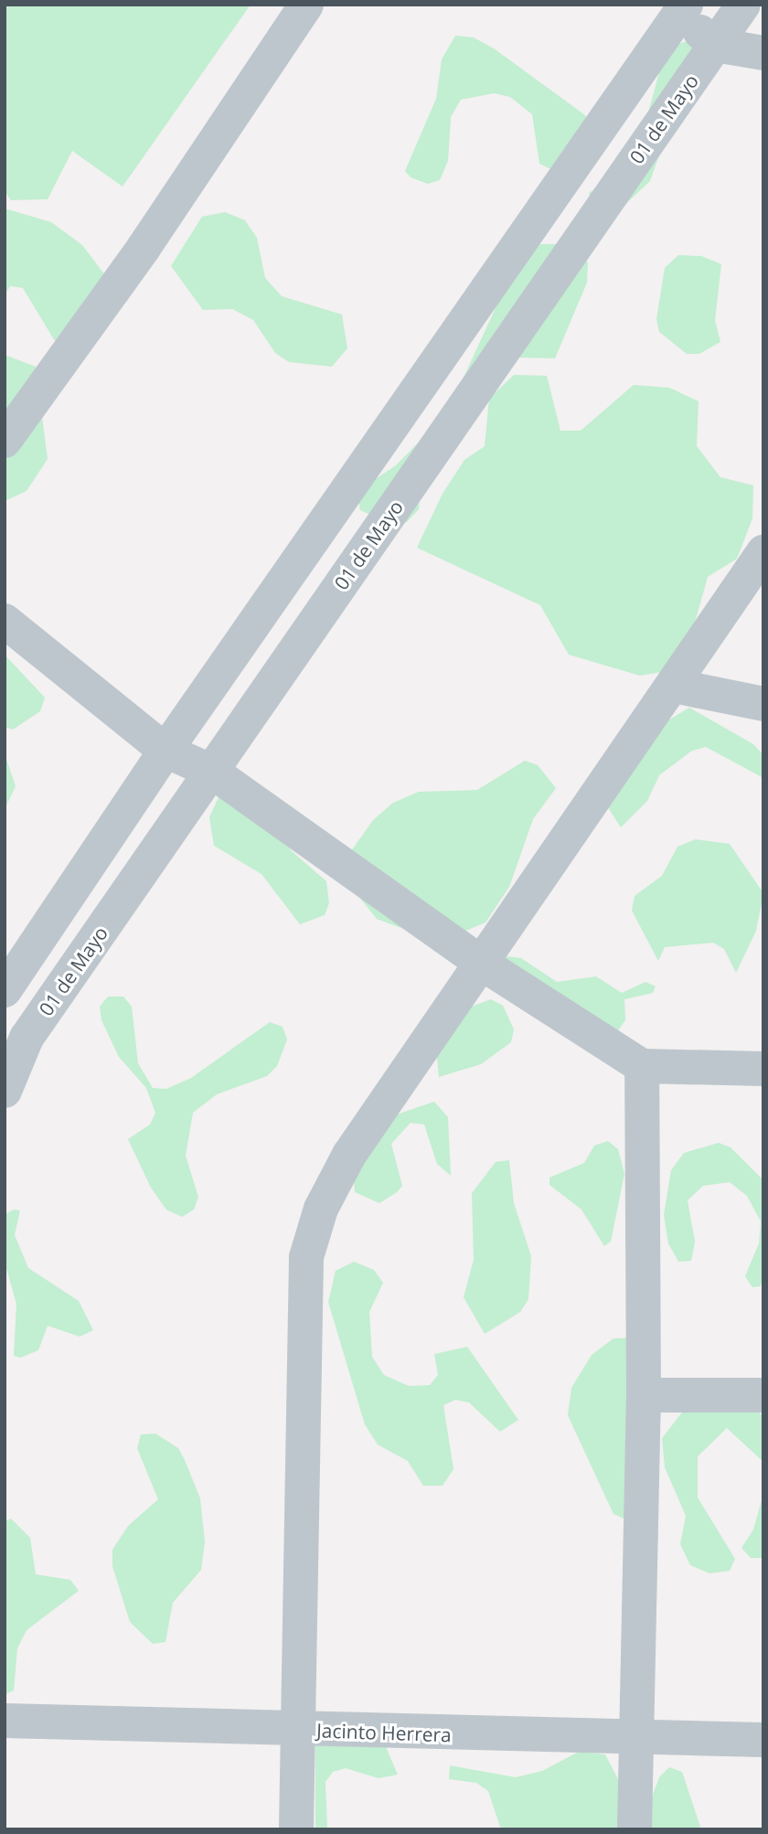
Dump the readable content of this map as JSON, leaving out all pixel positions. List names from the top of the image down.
{
  "streets": {
    "street": ["01 de Mayo", "Jacinto Herrera"]
  }
}
